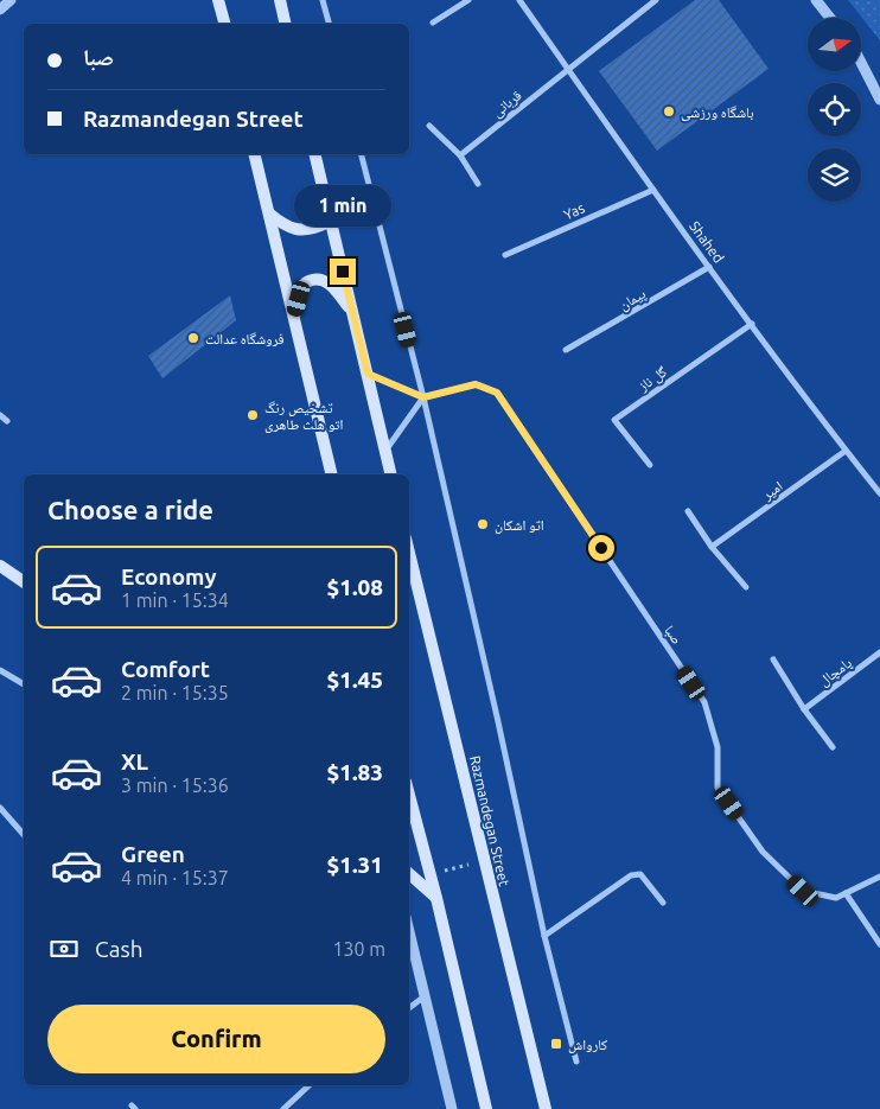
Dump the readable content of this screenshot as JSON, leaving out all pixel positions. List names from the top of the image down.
{
  "streets": {
    "main road": ["Razmandegan Street"],
    "street": [
      "قربانی",
      "Yas",
      "Shahed",
      "پیمان",
      "گل ناز",
      "امیر",
      "صبا",
      "پامچال"
    ]
  },
  "crossings": [
    ["قربانی", "Shahed"],
    ["Yas", "Shahed"],
    ["Shahed", "پیمان"],
    ["Shahed", "گل ناز"],
    ["Shahed", "امیر"]
  ],
  "places": {
    "other": [
      "باشگاه ورزشی",
      "فروشگاه عدالت",
      "تشخیص رنگ اتو هلث طاهری",
      "اتو اشکان"
    ],
    "transit": ["کارواش"]
  },
  "north": "right",
  "page": {
    "banner": ["صبا", "Razmandegan Street"],
    "bubble": "1 min",
    "heading": "Choose a ride",
    "list": [
      {
        "name": "Economy",
        "note": "1 min · 15:34",
        "value": "$1.08"
      },
      {
        "name": "Comfort",
        "note": "2 min · 15:35",
        "value": "$1.45"
      },
      {
        "name": "XL",
        "note": "3 min · 15:36",
        "value": "$1.83"
      },
      {
        "name": "Green",
        "note": "4 min · 15:37",
        "value": "$1.31"
      }
    ],
    "pay": ["Cash", "130 m"],
    "buttons": "Confirm"
  }
}
